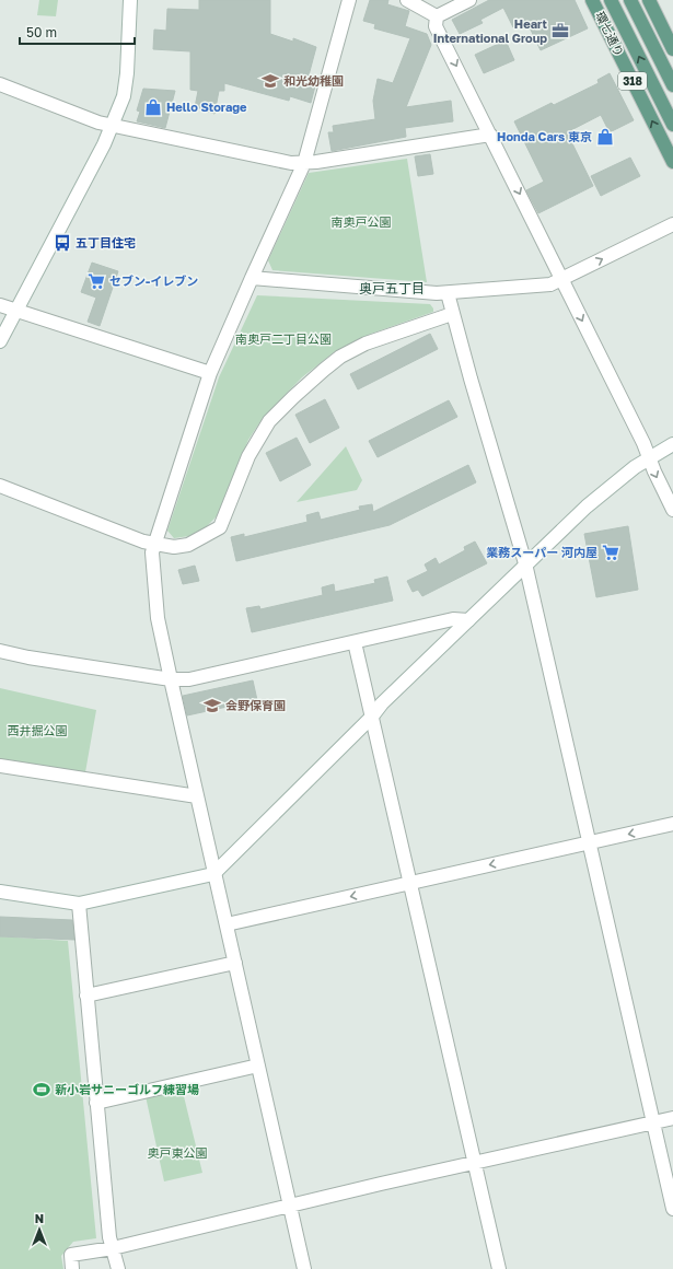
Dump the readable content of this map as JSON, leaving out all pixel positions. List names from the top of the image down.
{
  "streets": {
    "main road": ["環七通り", "318"]
  },
  "districts": ["奥戸五丁目"],
  "parks": [
    "南奥戸公園",
    "南奥戸二丁目公園",
    "西井掘公園",
    "奥戸東公園"
  ],
  "places": {
    "office": ["Heart International Group"],
    "school or university": ["和光幼稚園", "会野保育園"],
    "shop": ["Hello Storage", "Honda Cars 東京"],
    "bus stop": ["五丁目住宅"],
    "supermarket": ["セブン-イレブン", "業務スーパー 河内屋"],
    "sports": ["新小岩サニーゴルフ練習場"]
  },
  "scale_bar": "50 m",
  "north": "top"
}
